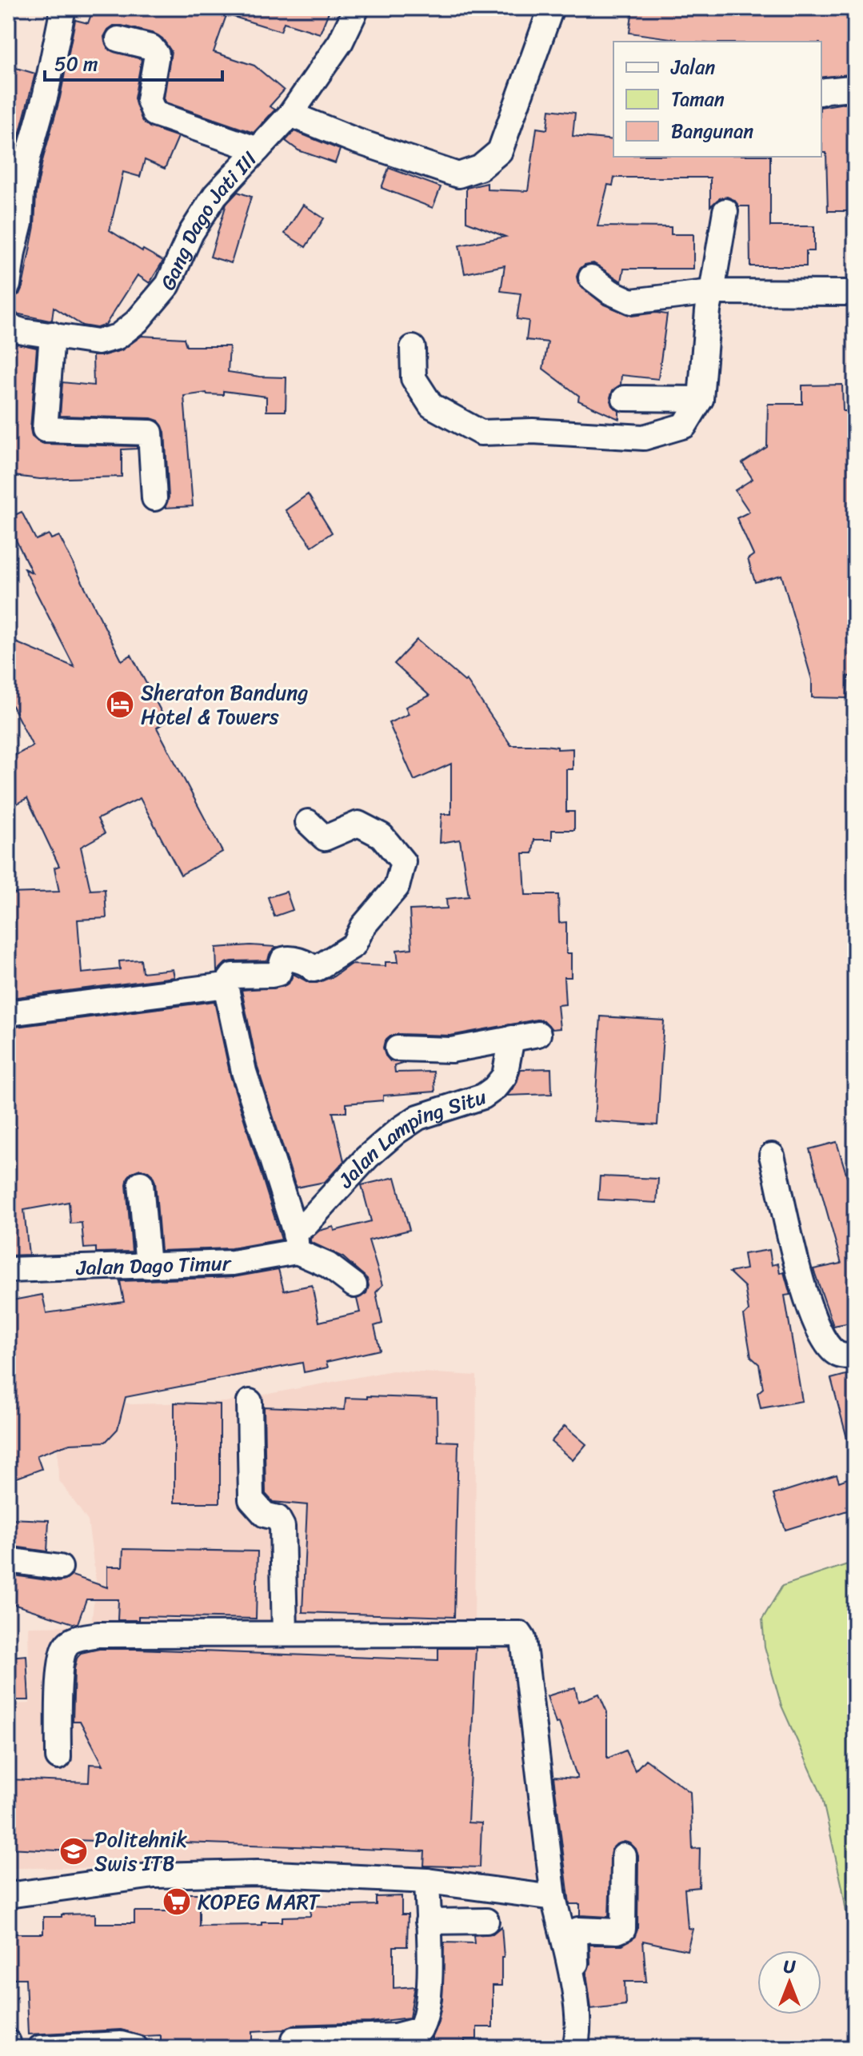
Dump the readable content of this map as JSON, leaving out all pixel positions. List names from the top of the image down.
{
  "streets": {
    "street": ["Gang Dago Jati III", "Jalan Lamping Situ", "Jalan Dago Timur"]
  },
  "crossings": [
    ["Jalan Lamping Situ", "Jalan Dago Timur"]
  ],
  "places": {
    "hotel": ["Sheraton Bandung Hotel & Towers"],
    "school or university": ["Politehnik Swis ITB"],
    "supermarket": ["KOPEG MART"]
  },
  "legend": ["Jalan", "Taman", "Bangunan"],
  "scale_bar": "50 m",
  "north": "top"
}
